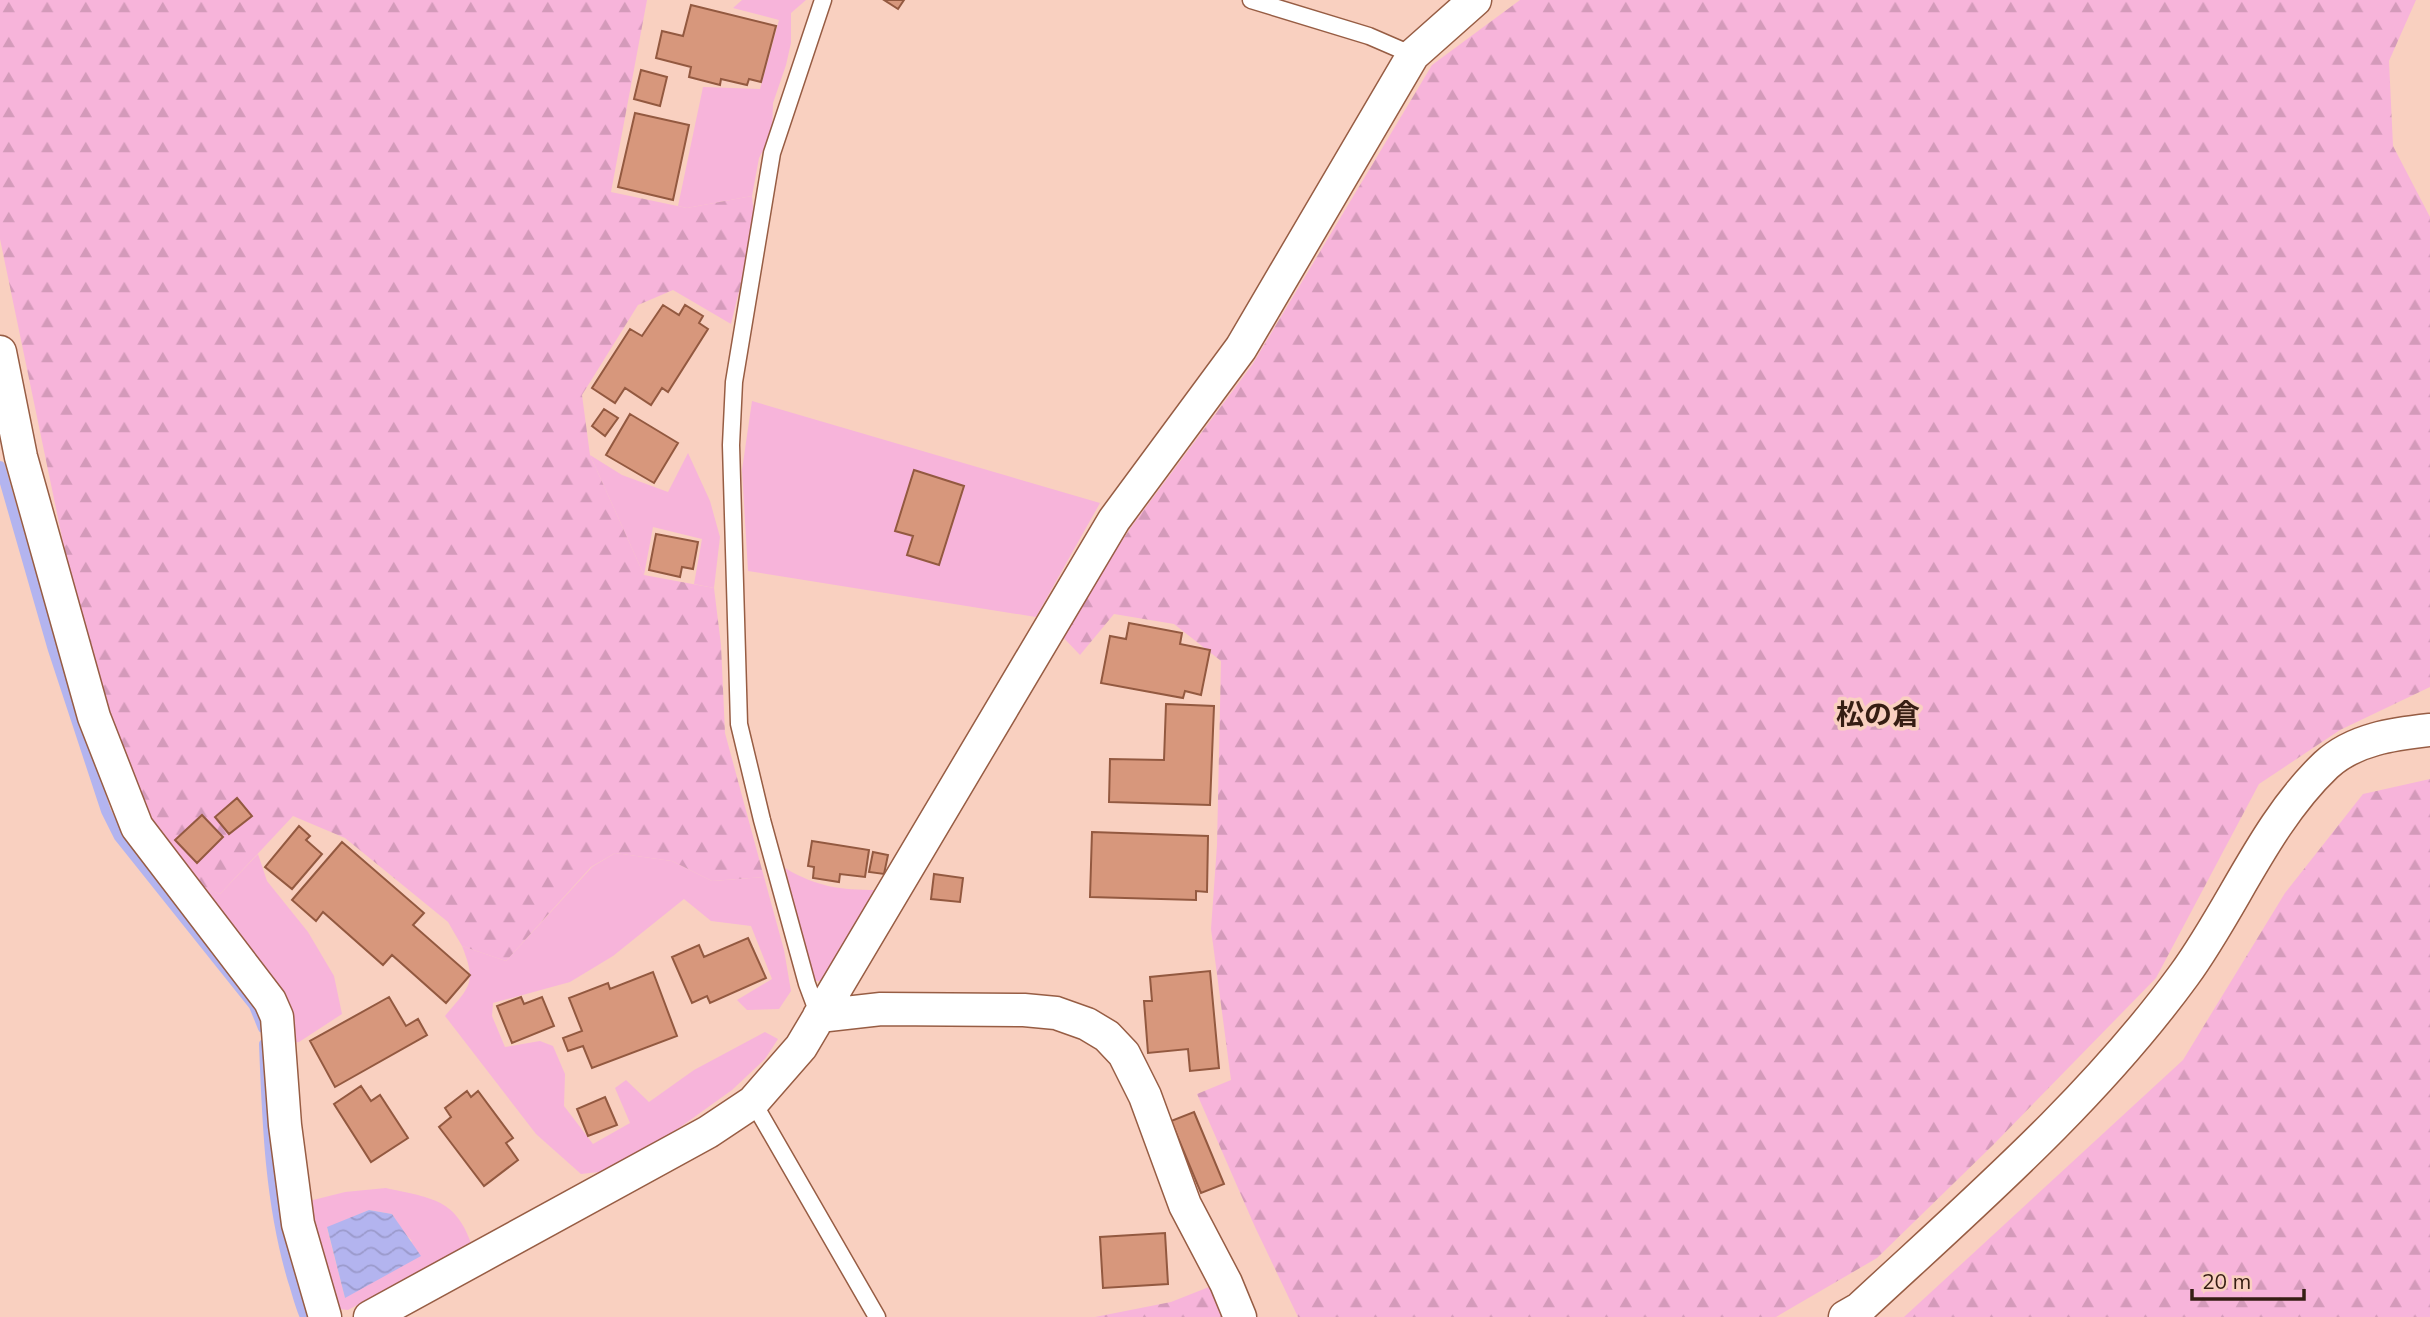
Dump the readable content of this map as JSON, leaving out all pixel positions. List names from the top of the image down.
{
  "districts": ["松の倉"],
  "scale_bar": "20 m"
}
